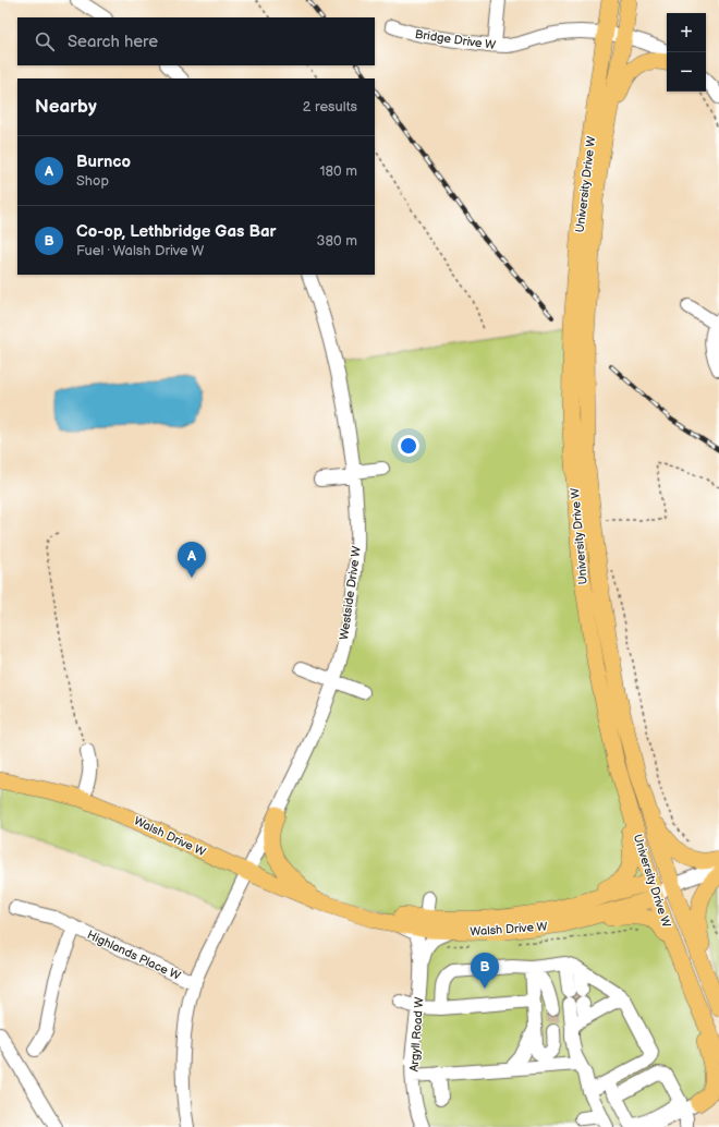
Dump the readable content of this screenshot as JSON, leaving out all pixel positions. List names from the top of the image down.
{
  "streets": {
    "main road": ["University Drive W", "Walsh Drive W"],
    "street": [
      "Bridge Drive W",
      "Westside Drive W",
      "Highlands Place W",
      "Argyll Road W"
    ]
  },
  "crossings": [
    ["Bridge Drive W", "University Drive W"],
    ["University Drive W", "Walsh Drive W"],
    ["Westside Drive W", "Walsh Drive W"],
    ["Westside Drive W", "Highlands Place W"]
  ],
  "page": {
    "map_buttons": ["+", "−"],
    "search": "Search here",
    "heading": ["Nearby", "2 results"],
    "list": [
      {
        "mark": "A",
        "name": "Burnco",
        "note": "Shop",
        "value": "180 m"
      },
      {
        "mark": "B",
        "name": "Co-op, Lethbridge Gas Bar",
        "note": "Fuel · Walsh Drive W",
        "value": "380 m"
      }
    ],
    "pins": ["A", "B"]
  }
}
